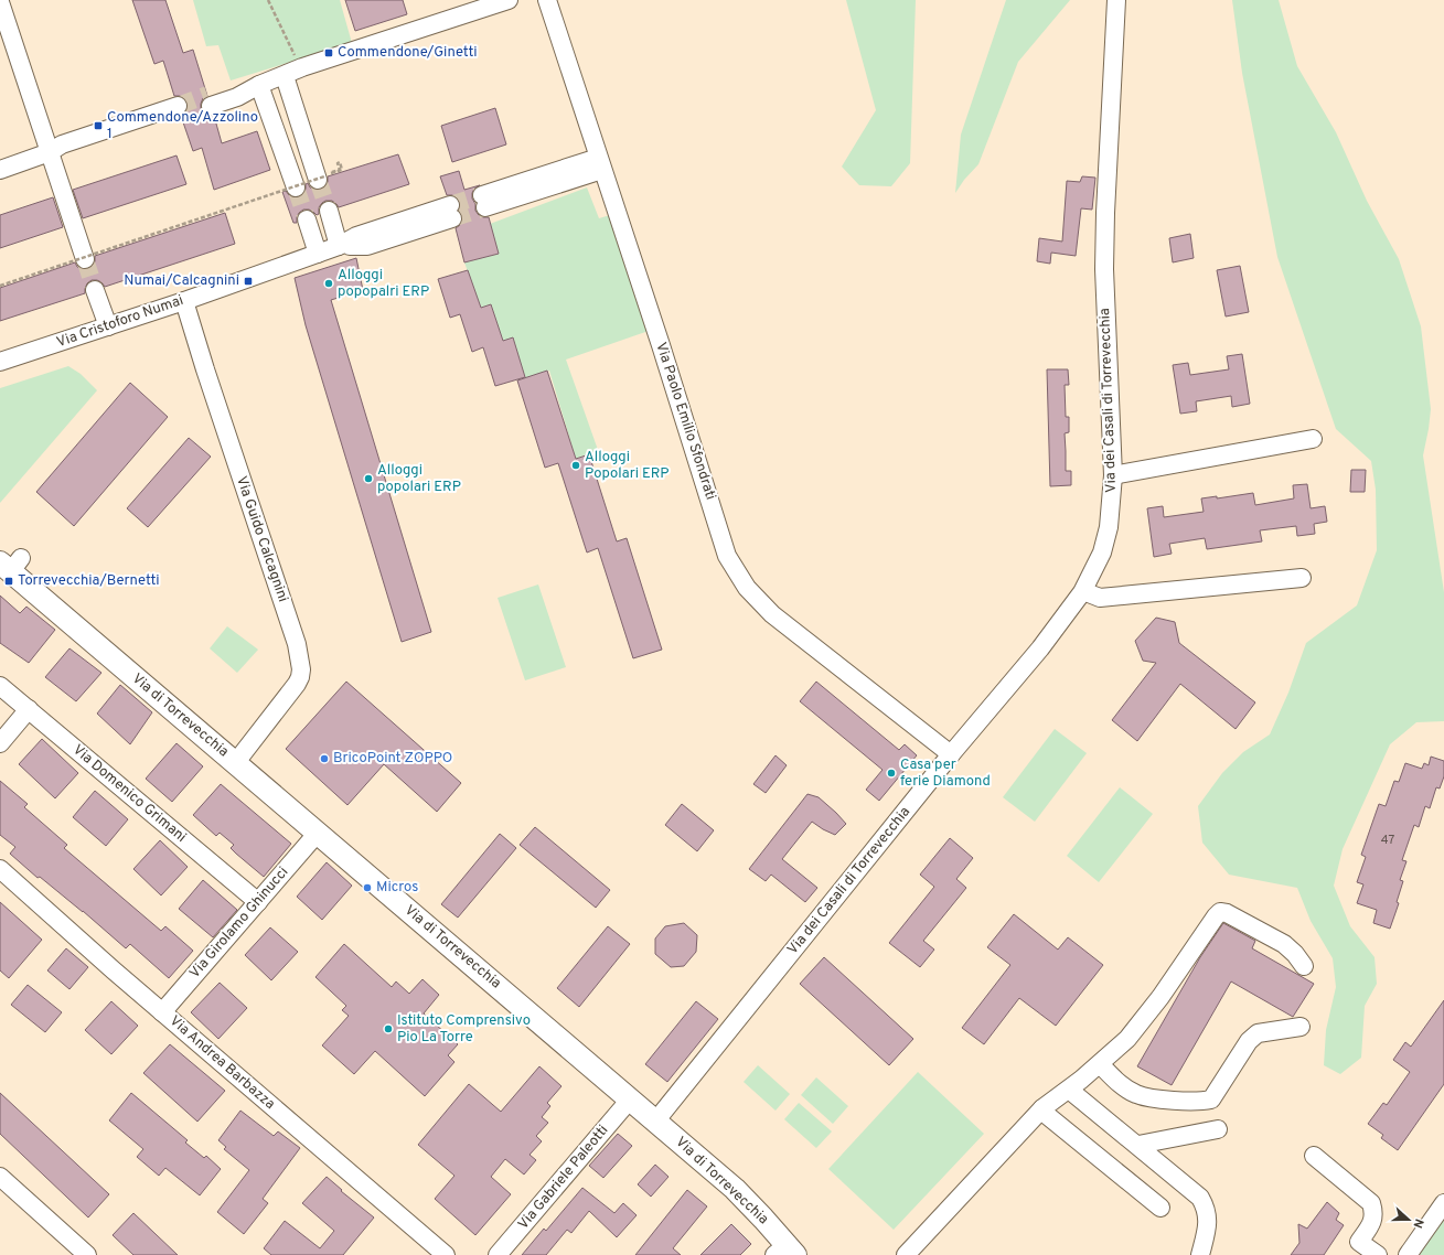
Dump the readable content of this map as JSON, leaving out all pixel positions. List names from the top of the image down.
{
  "streets": {
    "main road": ["Via di Torrevecchia"],
    "street": [
      "Via Cristoforo Numai",
      "Via dei Casali di Torrevecchia",
      "Via Paolo Emilio Sfondrati",
      "Via Guido Calcagnini",
      "Via Domenico Grimani",
      "Via Girolamo Ghinucci",
      "Via Andrea Barbazza",
      "Via Gabriele Paleotti"
    ]
  },
  "crossings": [
    ["Via Cristoforo Numai", "Via Guido Calcagnini"],
    ["Via dei Casali di Torrevecchia", "Via Paolo Emilio Sfondrati"],
    ["Via dei Casali di Torrevecchia", "Via di Torrevecchia"],
    ["Via Guido Calcagnini", "Via di Torrevecchia"],
    ["Via di Torrevecchia", "Via Girolamo Ghinucci"],
    ["Via di Torrevecchia", "Via Gabriele Paleotti"],
    ["Via Domenico Grimani", "Via Girolamo Ghinucci"],
    ["Via Girolamo Ghinucci", "Via Andrea Barbazza"]
  ],
  "places": {
    "transit": [
      "Commendone/Ginetti",
      "Commendone/Azzolino 1",
      "Numai/Calcagnini",
      "Torrevecchia/Bernetti"
    ],
    "other": [
      "Alloggi popopalri ERP",
      "Alloggi Popolari ERP",
      "Alloggi popolari ERP",
      "BricoPoint ZOPPO",
      "Casa per ferie Diamond",
      "Micros",
      "Istituto Comprensivo Pio La Torre"
    ]
  },
  "house_numbers": ["47"],
  "north": "right"
}
